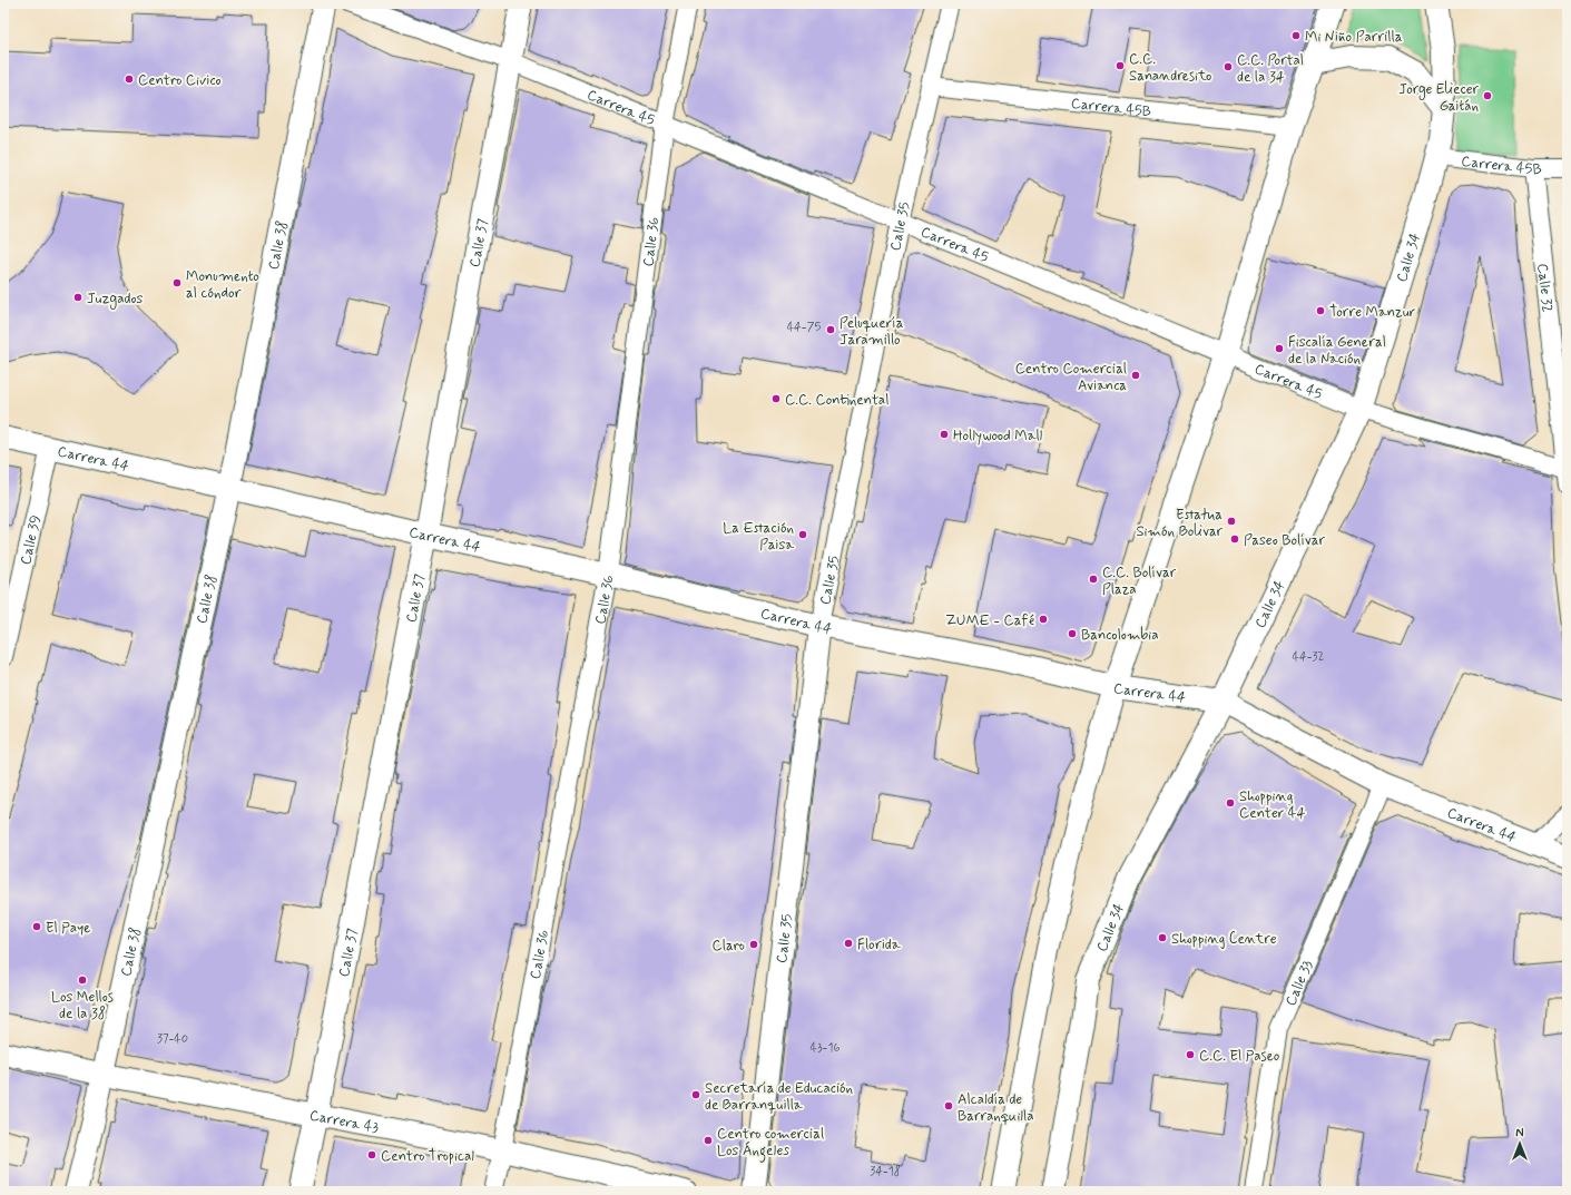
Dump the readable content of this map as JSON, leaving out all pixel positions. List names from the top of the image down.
{
  "streets": {
    "street": [
      "Carrera 45",
      "Carrera 45B",
      "Calle 35",
      "Calle 36",
      "Calle 37",
      "Calle 38",
      "Calle 34",
      "Calle 32",
      "Carrera 44",
      "Calle 39",
      "Calle 33",
      "Carrera 43"
    ]
  },
  "crossings": [
    ["Carrera 45", "Calle 35"],
    ["Carrera 45", "Calle 36"],
    ["Carrera 45", "Calle 37"],
    ["Carrera 45", "Calle 34"],
    ["Carrera 45", "Calle 32"],
    ["Carrera 45B", "Calle 35"],
    ["Carrera 45B", "Calle 34"],
    ["Carrera 45B", "Calle 32"],
    ["Calle 35", "Carrera 44"],
    ["Calle 36", "Carrera 44"],
    ["Calle 36", "Carrera 43"],
    ["Calle 37", "Carrera 44"],
    ["Calle 37", "Carrera 43"],
    ["Calle 38", "Carrera 44"],
    ["Calle 38", "Carrera 43"],
    ["Calle 34", "Carrera 44"],
    ["Carrera 44", "Calle 39"],
    ["Carrera 44", "Calle 33"]
  ],
  "places": [
    "Mi Niño Parrilla",
    "C.C. Sanandresito",
    "C.C. Portal de la 34",
    "Centro Civico",
    "Jorge Eliecer Gaitán",
    "Monumento al cóndor",
    "Juzgados",
    "Torre Manzur",
    "Peluquería Jaramillo",
    "Fiscalía General de la Nación",
    "Centro Comercial Avianca",
    "C.C. Continental",
    "Hollywood Mall",
    "Estatua Simón Bolivar",
    "La Estación Paisa",
    "Paseo Bolívar",
    "C.C. Bolívar Plaza",
    "ZUME - Café",
    "Bancolombia",
    "Shopping Center 44",
    "El Paye",
    "Shopping Centre",
    "Florida",
    "Claro",
    "Los Mellos de la 38",
    "C.C. El Paseo",
    "Secretaría de Educación de Barranquilla",
    "Alcaldía de Barranquilla",
    "Centro comercial Los Ángeles",
    "Centro Tropical"
  ],
  "house_numbers": [
    "44-75",
    "44-32",
    "37-40",
    "43-16",
    "34-18"
  ],
  "north": "top"
}
